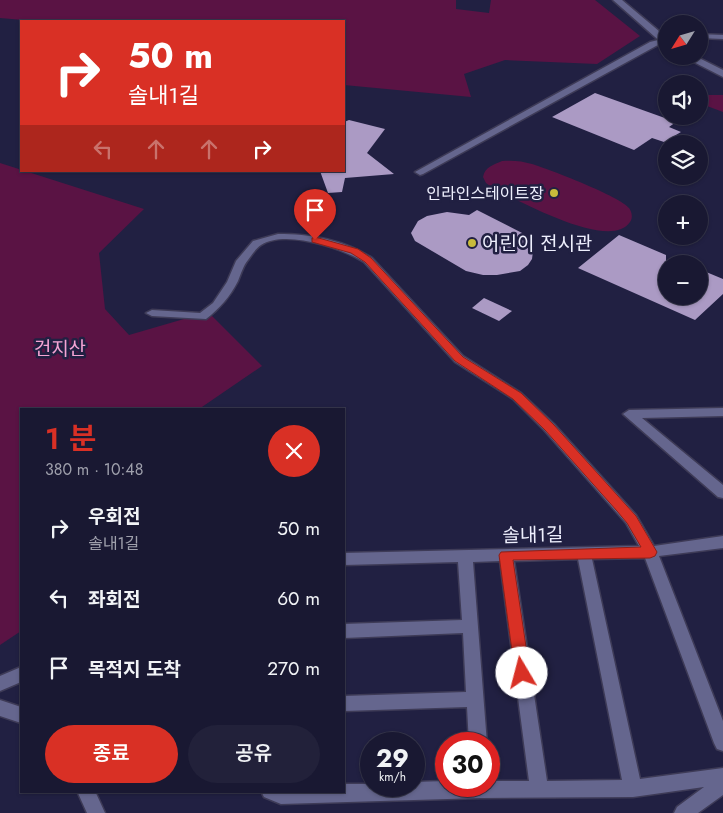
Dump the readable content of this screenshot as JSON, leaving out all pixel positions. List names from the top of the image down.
{
  "streets": {
    "street": ["솔내1길"]
  },
  "parks": ["건지산"],
  "places": ["인라인스테이트장", "어린이 전시관"],
  "north": "bottom left",
  "page": {
    "map_buttons": ["+", "−"],
    "turn": ["50 m", "솔내1길"],
    "heading": ["1 분", "380 m · 10:48"],
    "list": [
      {
        "name": "우회전",
        "note": "솔내1길",
        "value": "50 m"
      },
      {
        "name": "좌회전",
        "value": "60 m"
      },
      {
        "name": "목적지 도착",
        "value": "270 m"
      }
    ],
    "buttons": ["종료", "공유"],
    "speed": "29 km/h",
    "limit": "30"
  }
}
